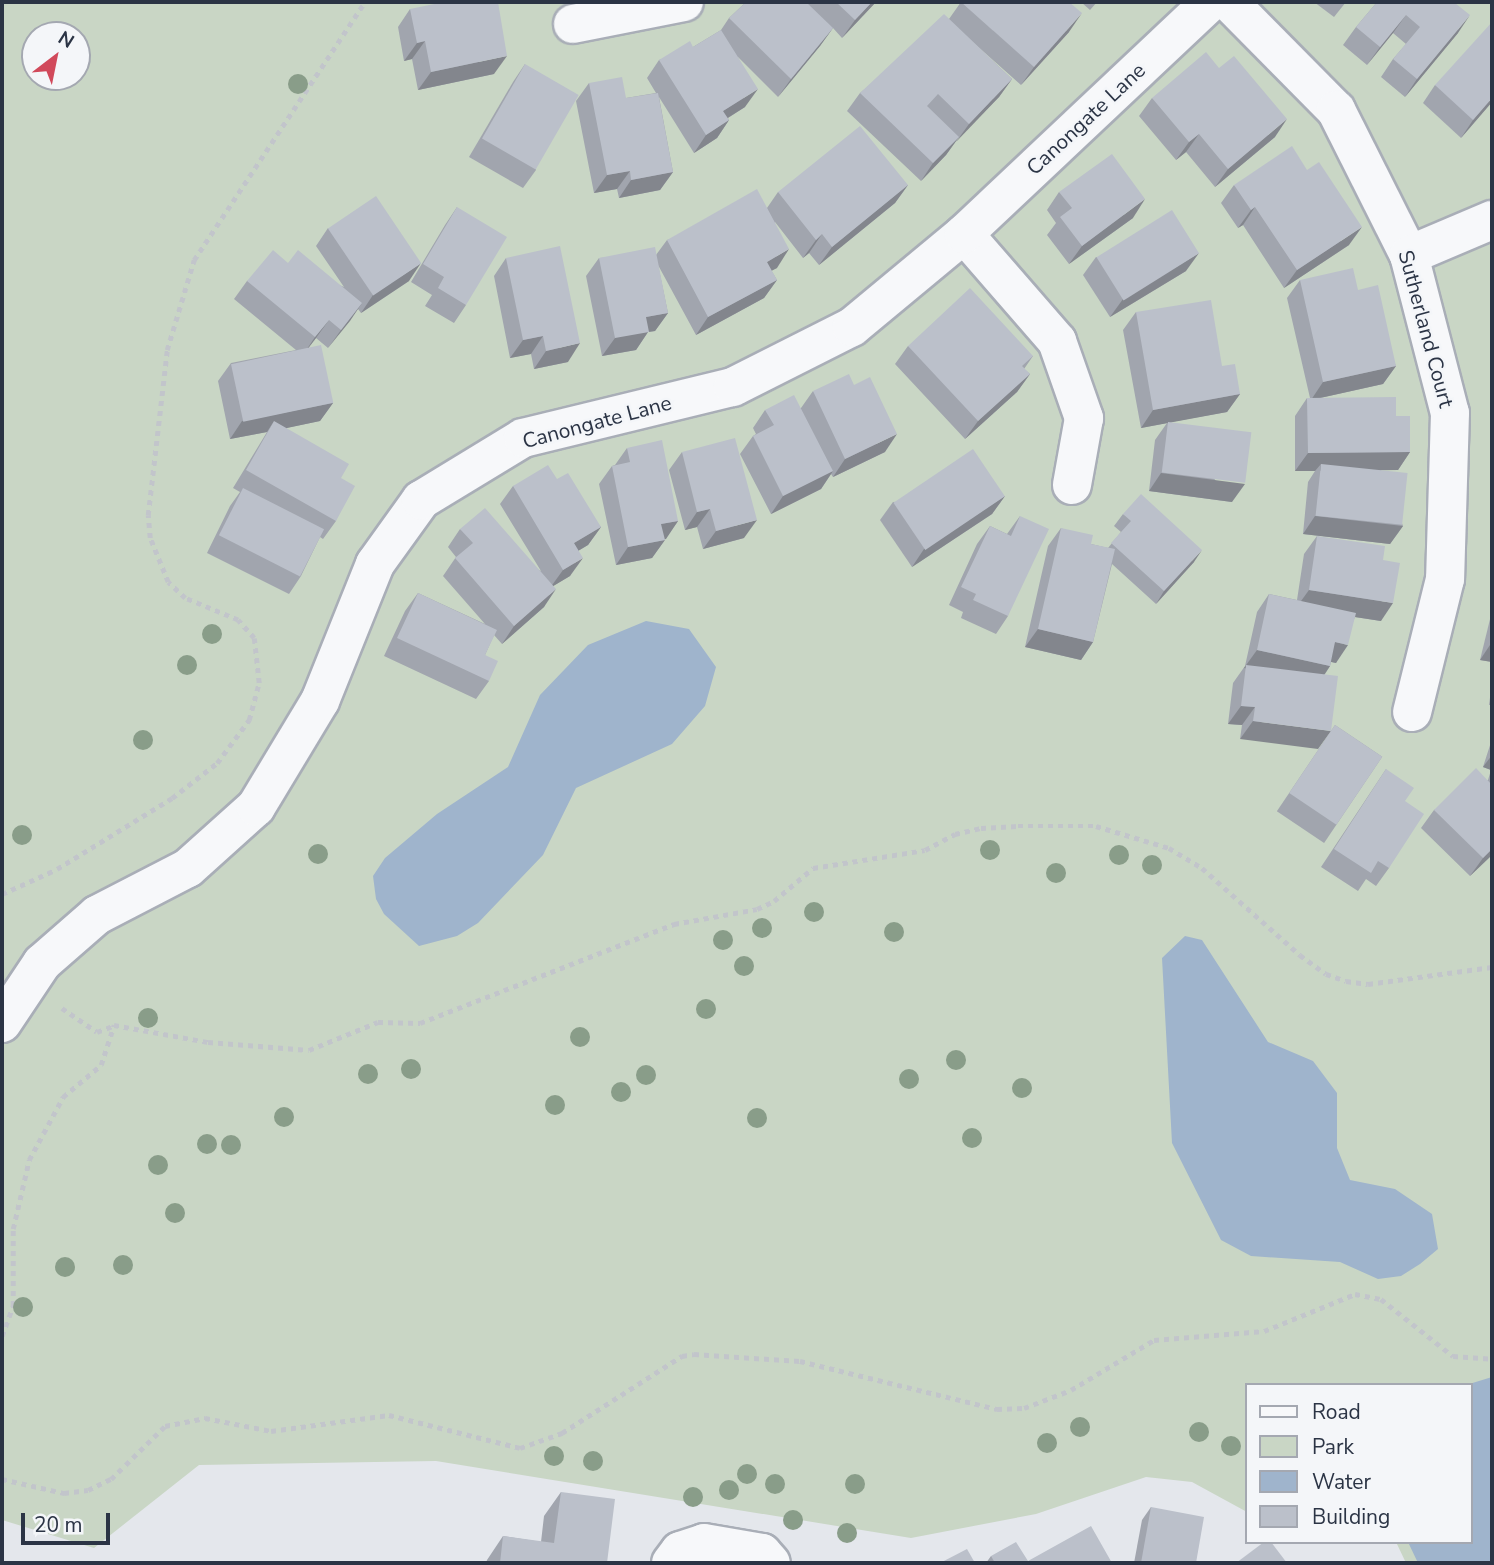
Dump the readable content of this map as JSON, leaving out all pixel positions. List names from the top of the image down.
{
  "streets": {
    "street": ["Canongate Lane", "Sutherland Court"]
  },
  "legend": [
    "Road",
    "Park",
    "Water",
    "Building"
  ],
  "scale_bar": "20 m",
  "north": "top right"
}
